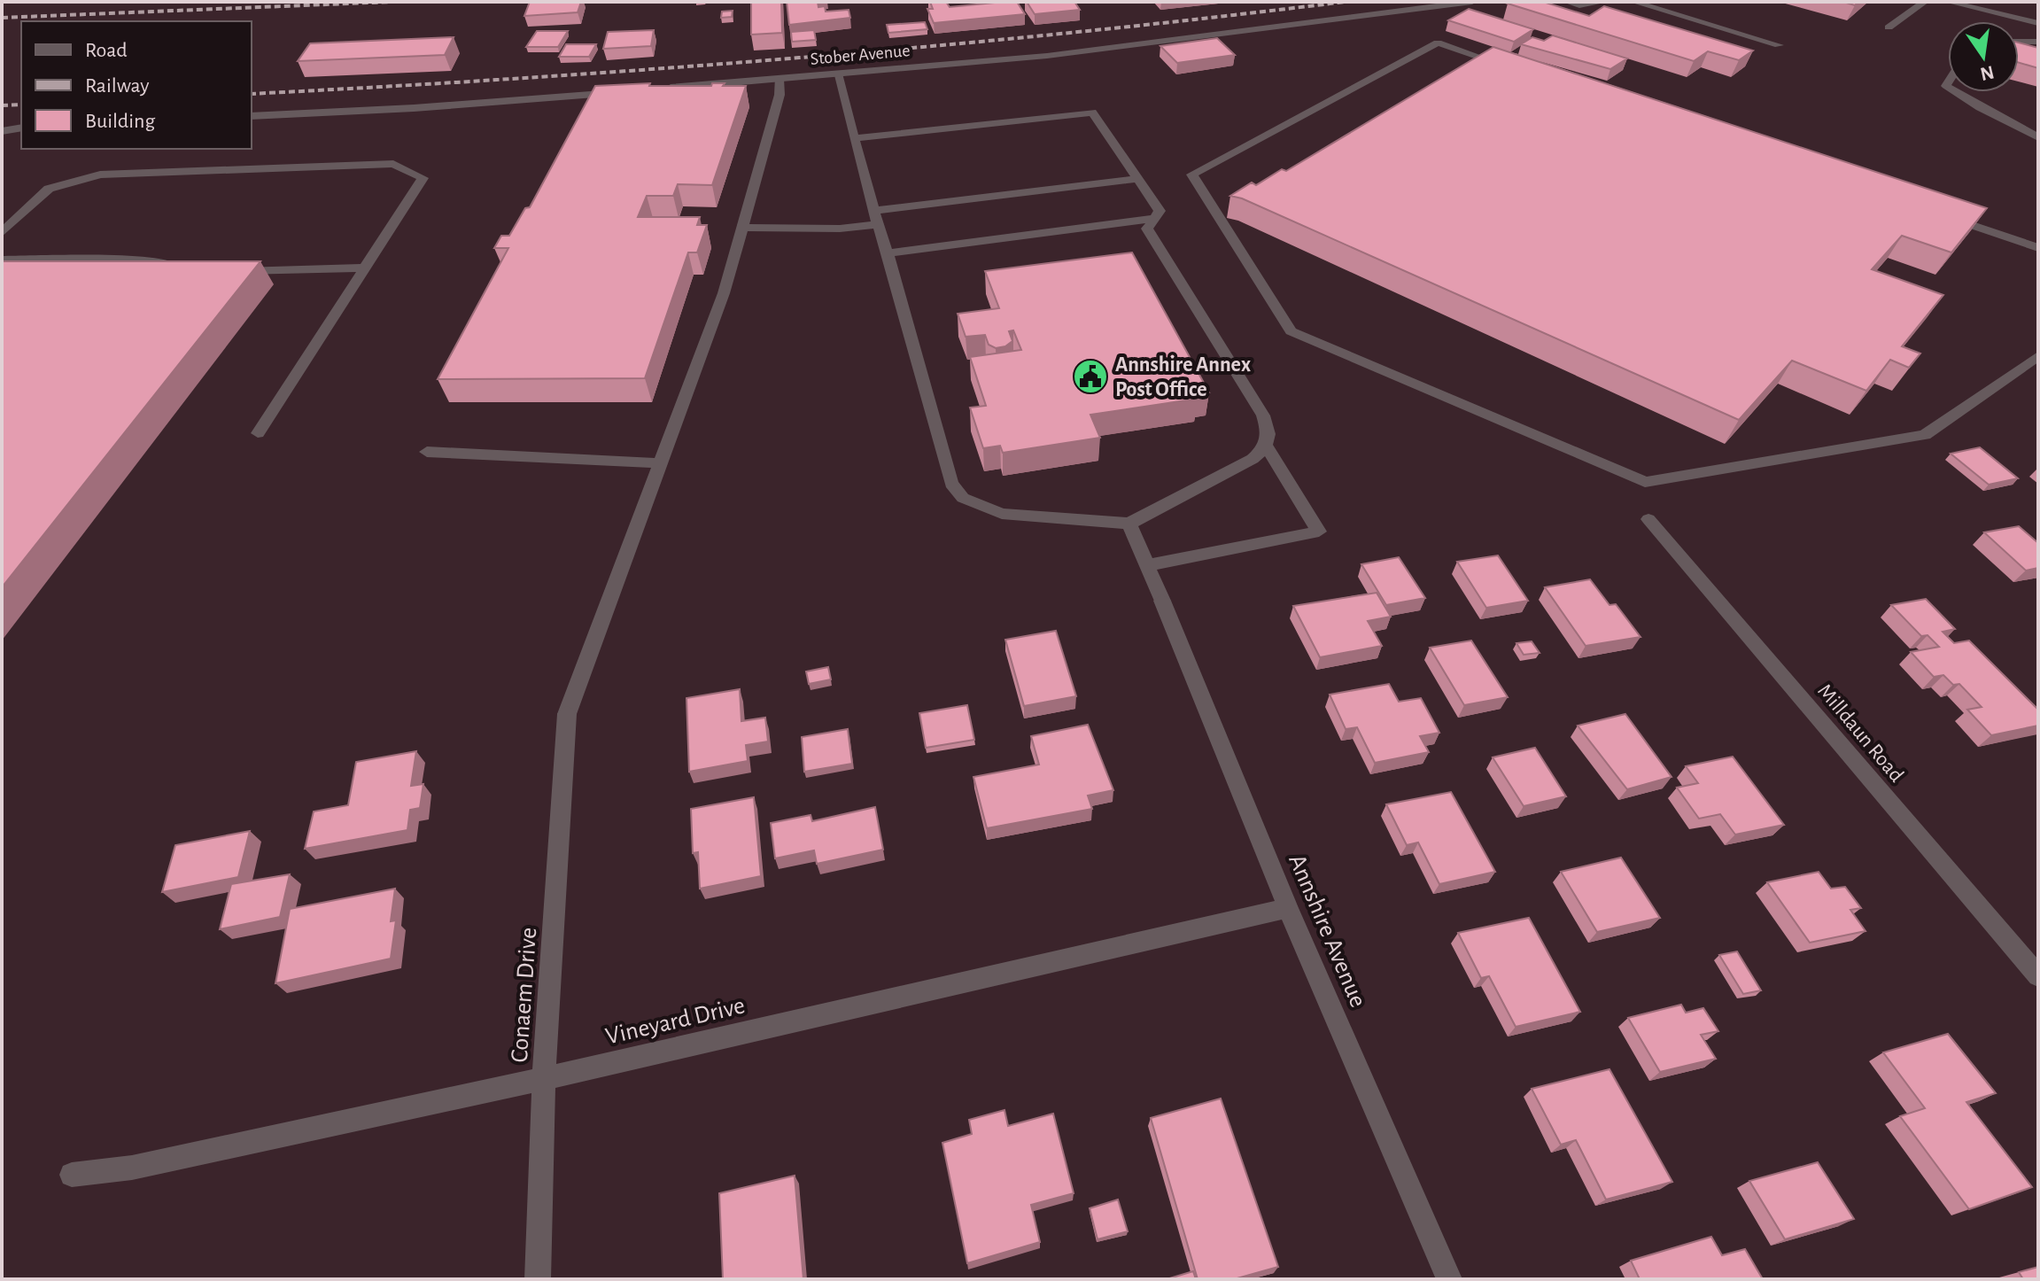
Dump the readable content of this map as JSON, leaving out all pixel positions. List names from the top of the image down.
{
  "streets": {
    "street": [
      "Stober Avenue",
      "Milldaun Road",
      "Annshire Avenue",
      "Conaem Drive",
      "Vineyard Drive"
    ]
  },
  "crossings": [
    ["Stober Avenue", "Conaem Drive"],
    ["Annshire Avenue", "Vineyard Drive"],
    ["Conaem Drive", "Vineyard Drive"]
  ],
  "places": {
    "public building": ["Annshire Annex Post Office"]
  },
  "legend": ["Road", "Railway", "Building"],
  "north": "bottom"
}
